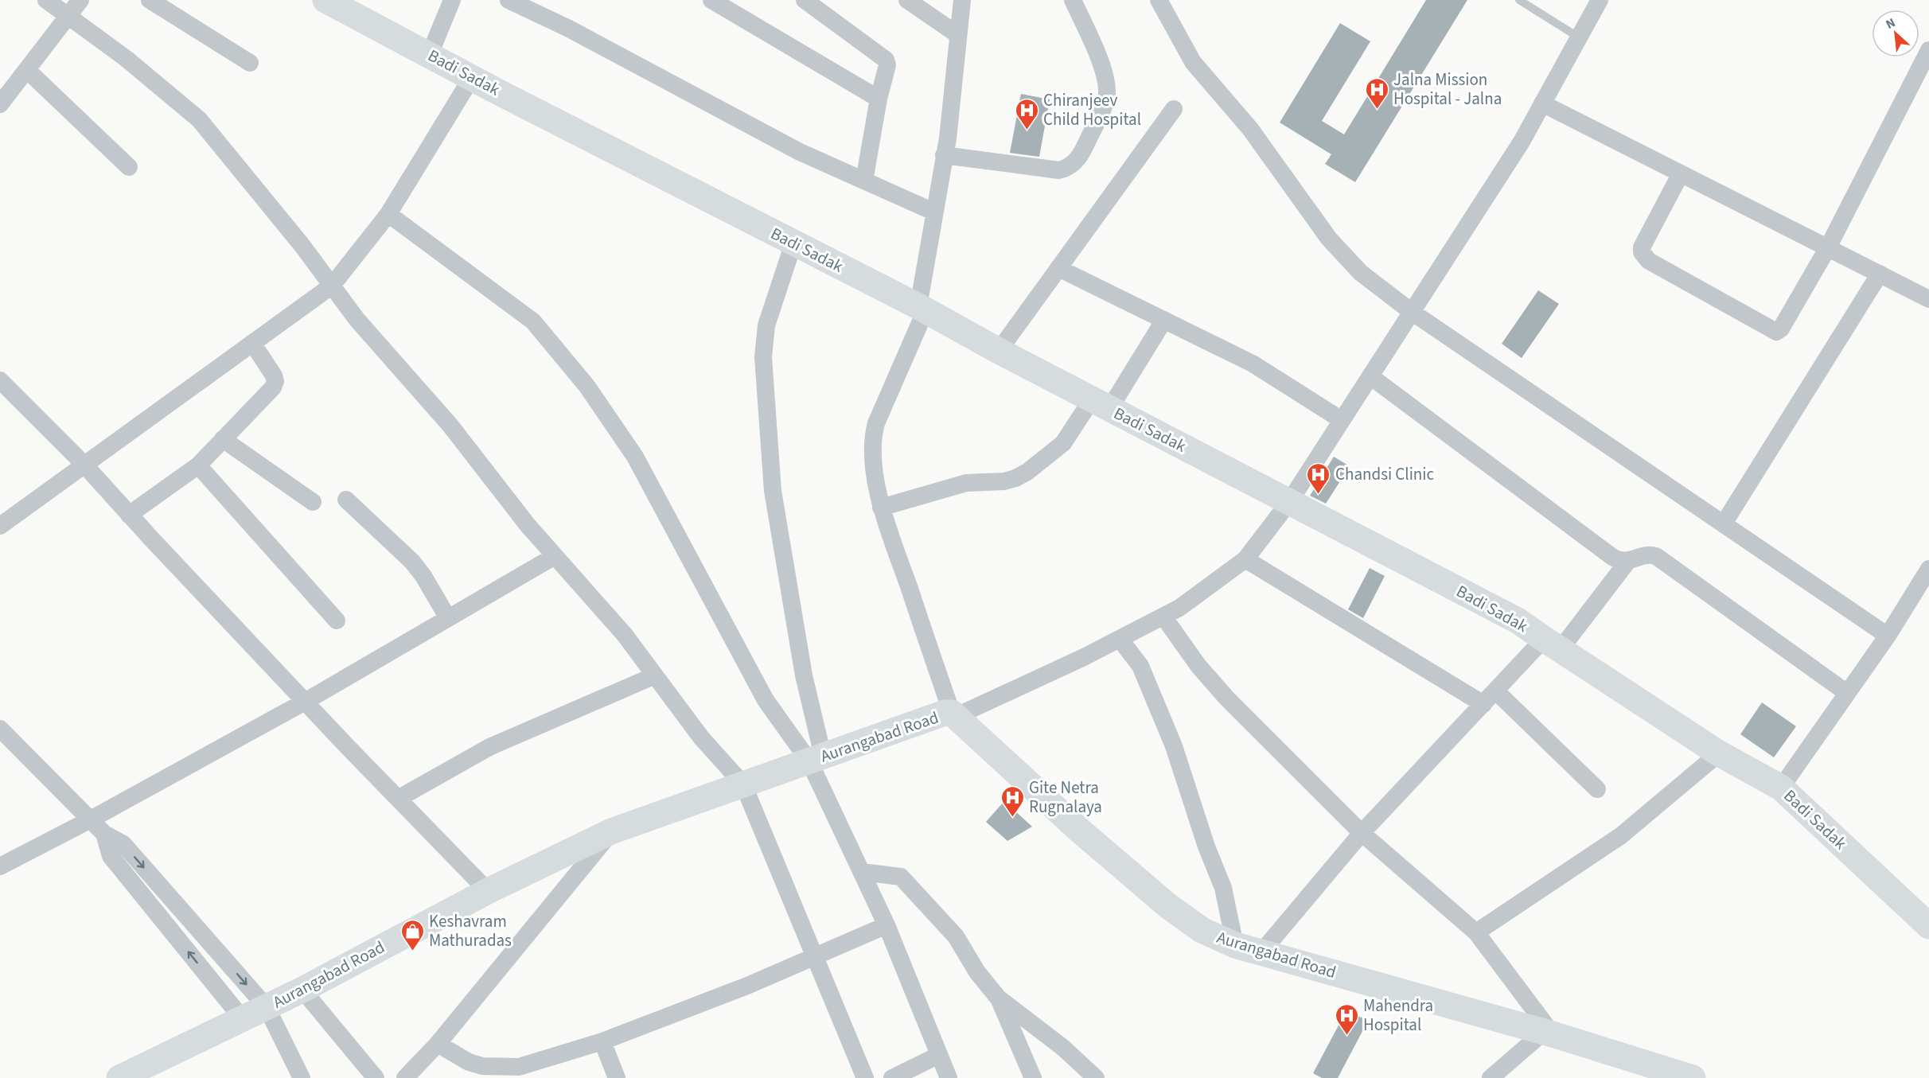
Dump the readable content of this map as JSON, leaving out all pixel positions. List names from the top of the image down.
{
  "streets": {
    "main road": ["Badi Sadak", "Aurangabad Road"]
  },
  "places": {
    "hospital": [
      "Jalna Mission Hospital - Jalna",
      "Chiranjeev Child Hospital",
      "Chandsi Clinic",
      "Gite Netra Rugnalaya",
      "Mahendra Hospital"
    ],
    "shop": ["Keshavram Mathuradas"]
  },
  "north": "top left"
}
